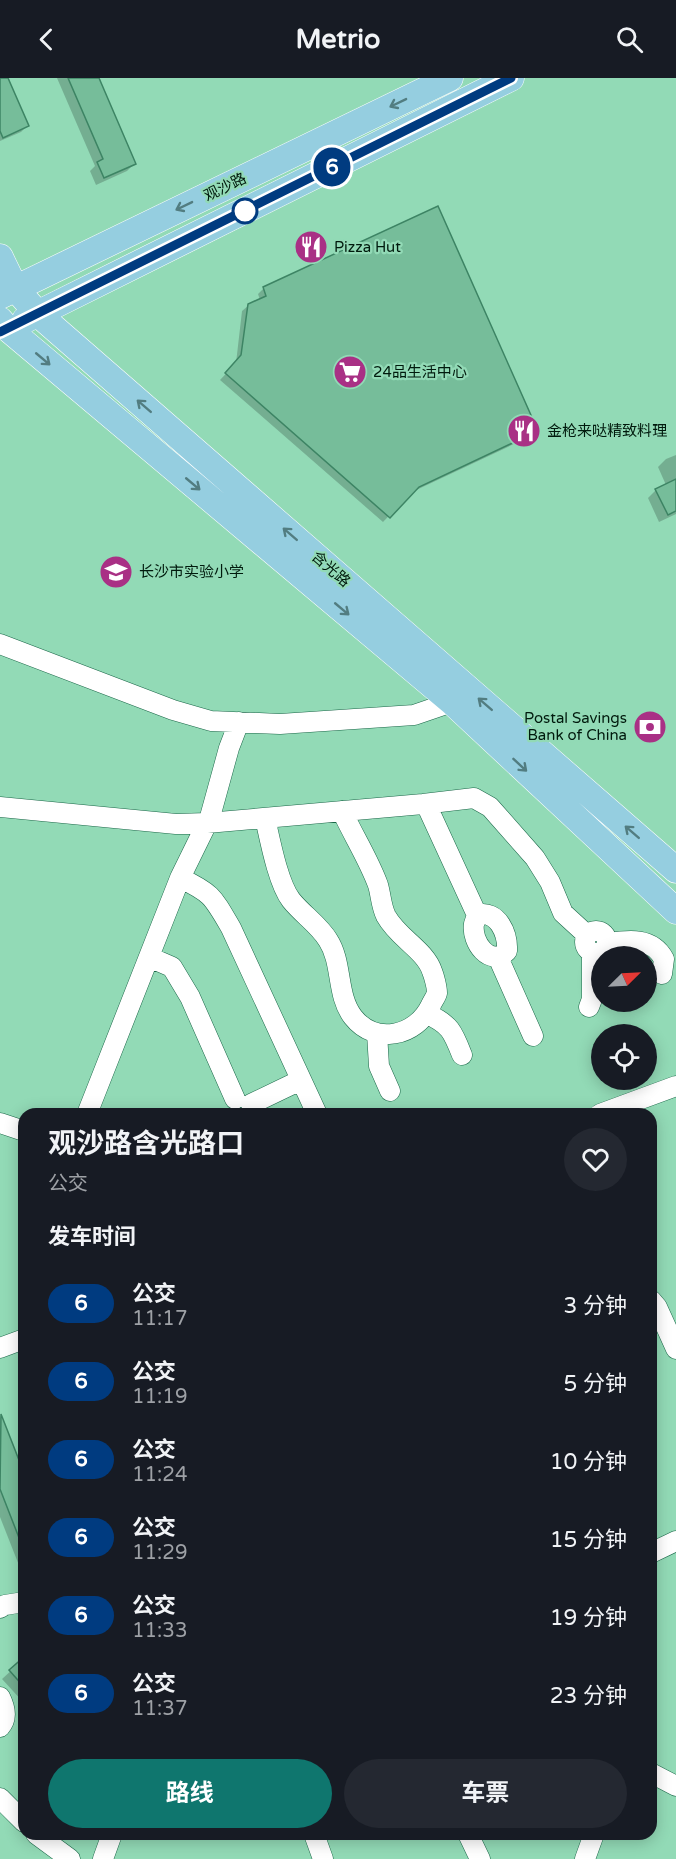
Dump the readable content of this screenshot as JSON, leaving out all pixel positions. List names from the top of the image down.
{
  "streets": {
    "main road": ["观沙路", "含光路"]
  },
  "crossings": [
    ["观沙路", "含光路"]
  ],
  "places": {
    "restaurant": ["Pizza Hut", "金枪来哒精致料理"],
    "supermarket": ["24品生活中心"],
    "school or university": ["长沙市实验小学"],
    "bank": ["Postal Savings Bank of China"]
  },
  "lines": ["bus line 6"],
  "north": "top right",
  "page": {
    "header": "Metrio",
    "on_map": "6",
    "heading": [
      ["观沙路含光路口", "公交"],
      "发车时间"
    ],
    "list": [
      {
        "mark": "6",
        "name": "公交",
        "note": "11:17",
        "value": "3 分钟"
      },
      {
        "mark": "6",
        "name": "公交",
        "note": "11:19",
        "value": "5 分钟"
      },
      {
        "mark": "6",
        "name": "公交",
        "note": "11:24",
        "value": "10 分钟"
      },
      {
        "mark": "6",
        "name": "公交",
        "note": "11:29",
        "value": "15 分钟"
      },
      {
        "mark": "6",
        "name": "公交",
        "note": "11:33",
        "value": "19 分钟"
      },
      {
        "mark": "6",
        "name": "公交",
        "note": "11:37",
        "value": "23 分钟"
      }
    ],
    "buttons": ["路线", "车票"]
  }
}
